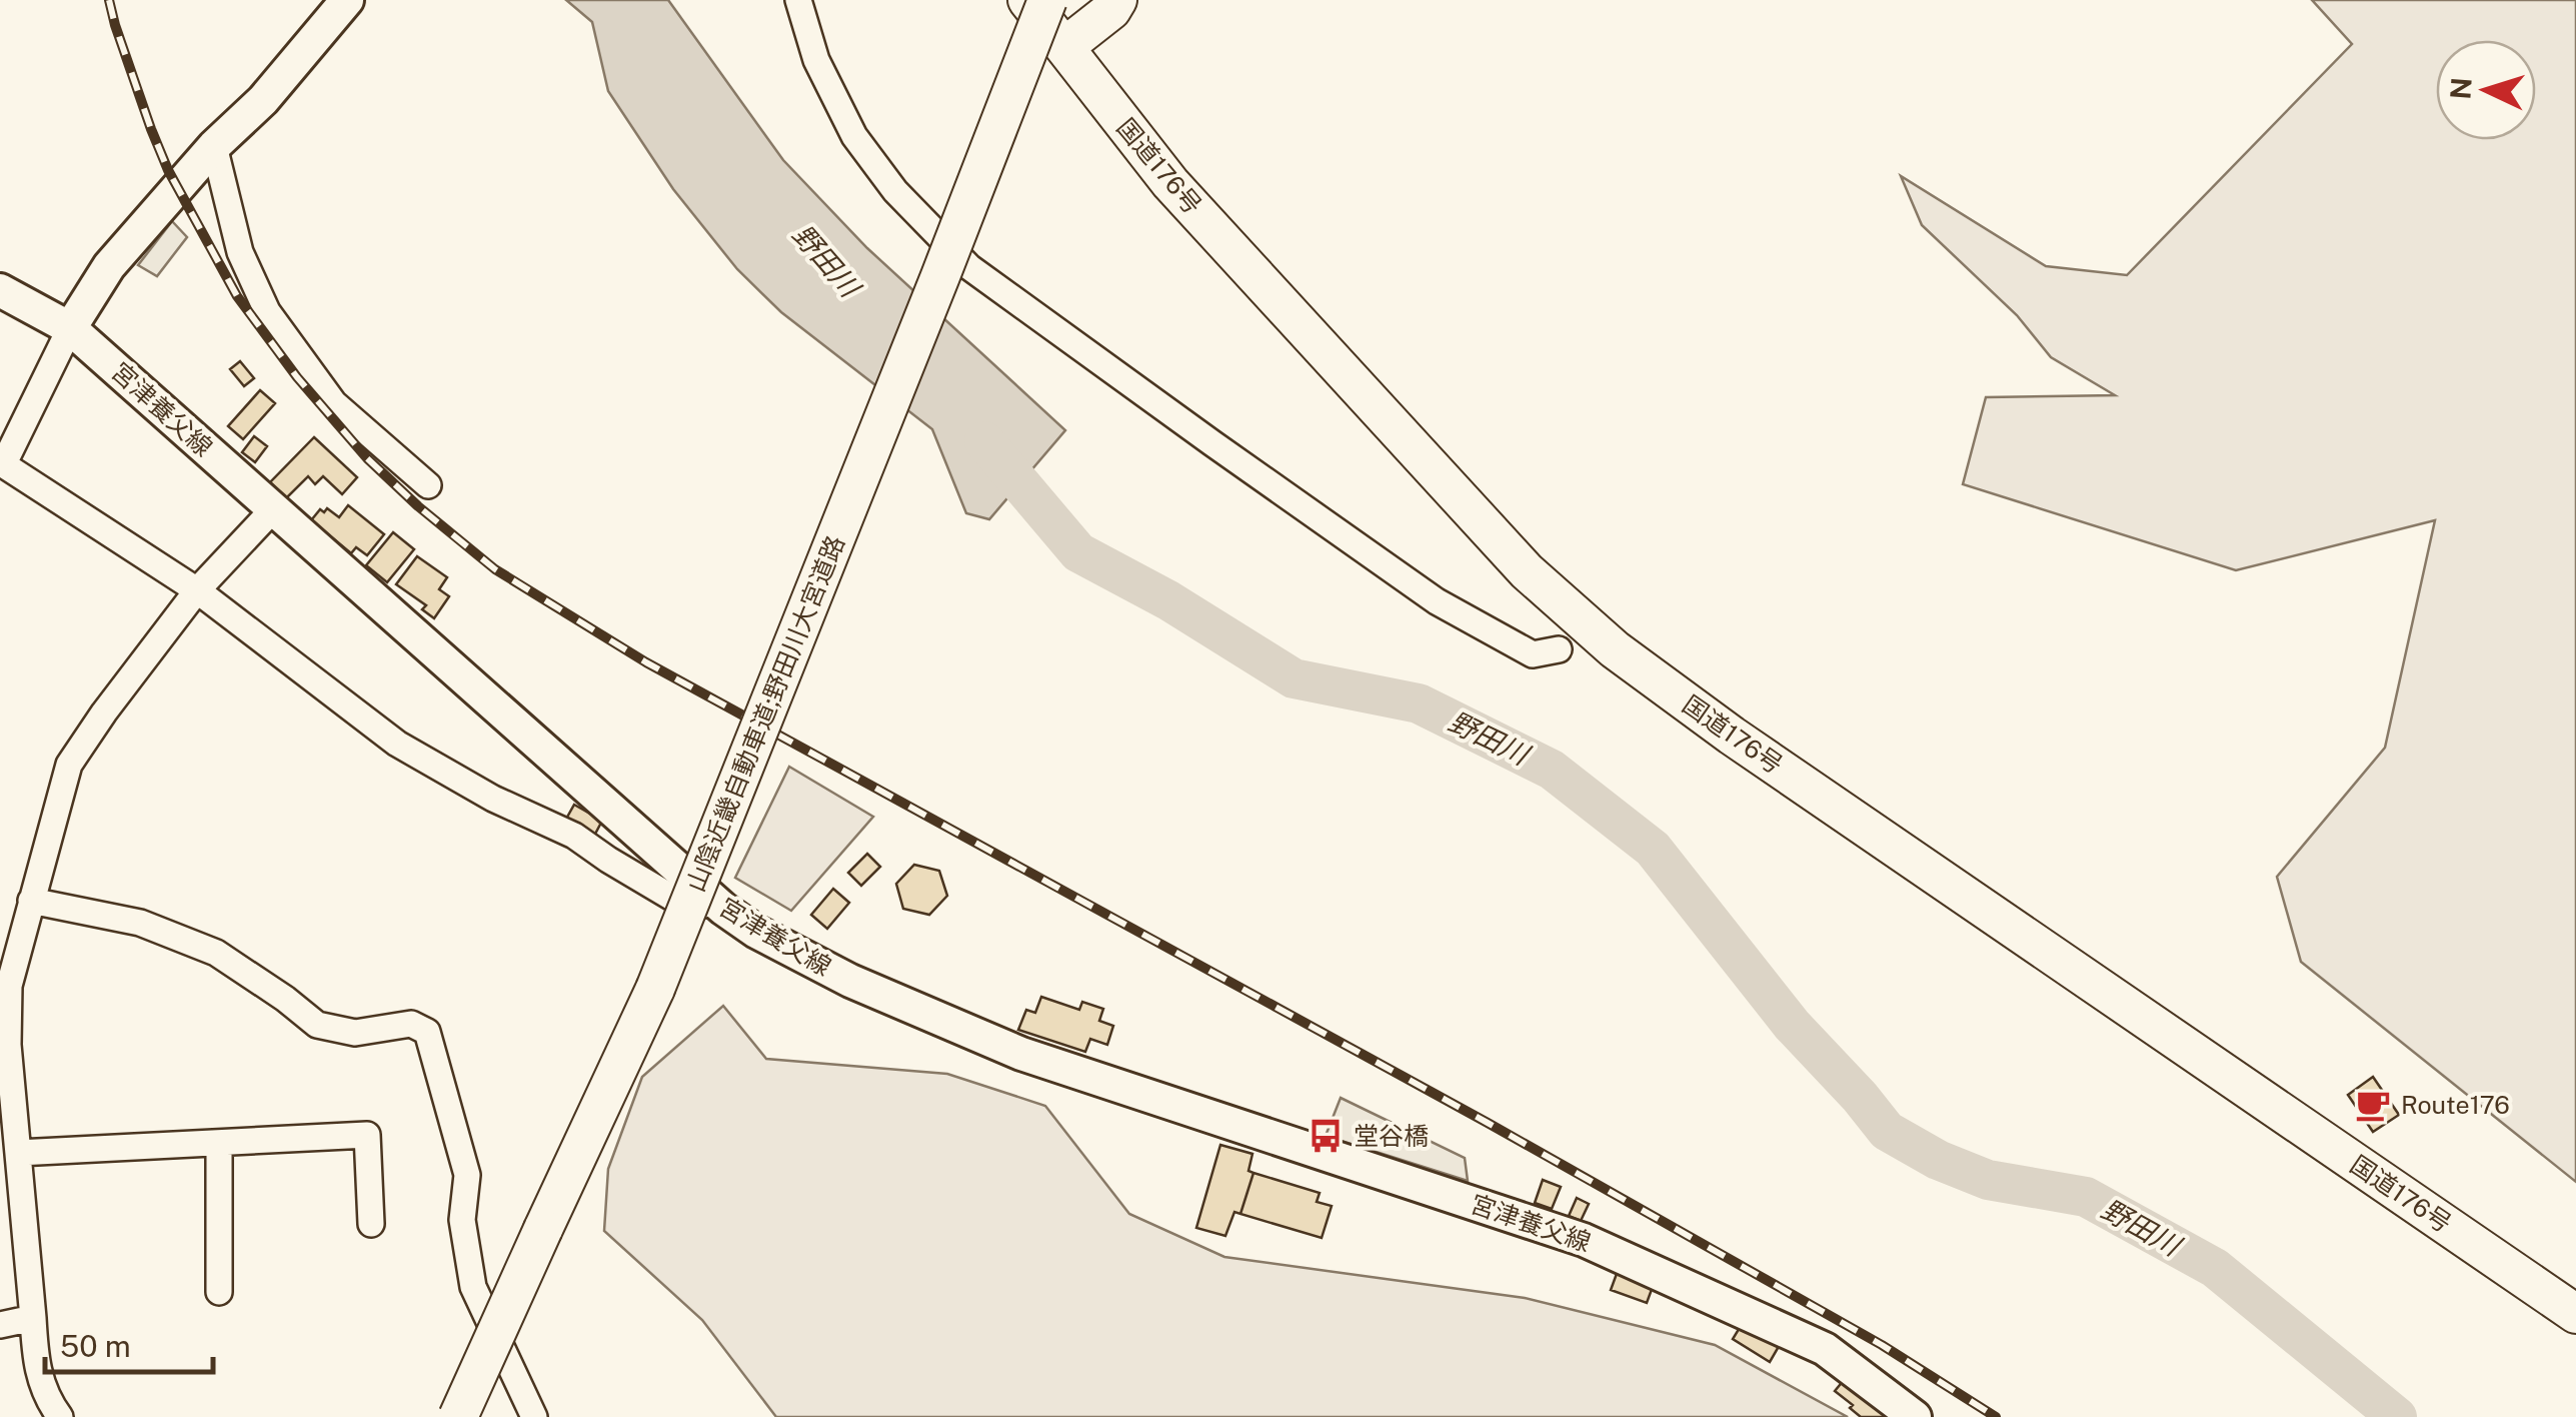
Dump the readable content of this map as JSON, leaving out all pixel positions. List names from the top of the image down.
{
  "streets": {
    "highway": ["国道176号", "山陰近畿自動車道;野田川大宮道路"],
    "main road": ["宮津養父線"]
  },
  "water": ["野田川"],
  "places": {
    "cafe": ["Route176"],
    "bus stop": ["堂谷橋"]
  },
  "scale_bar": "50 m",
  "north": "left"
}
